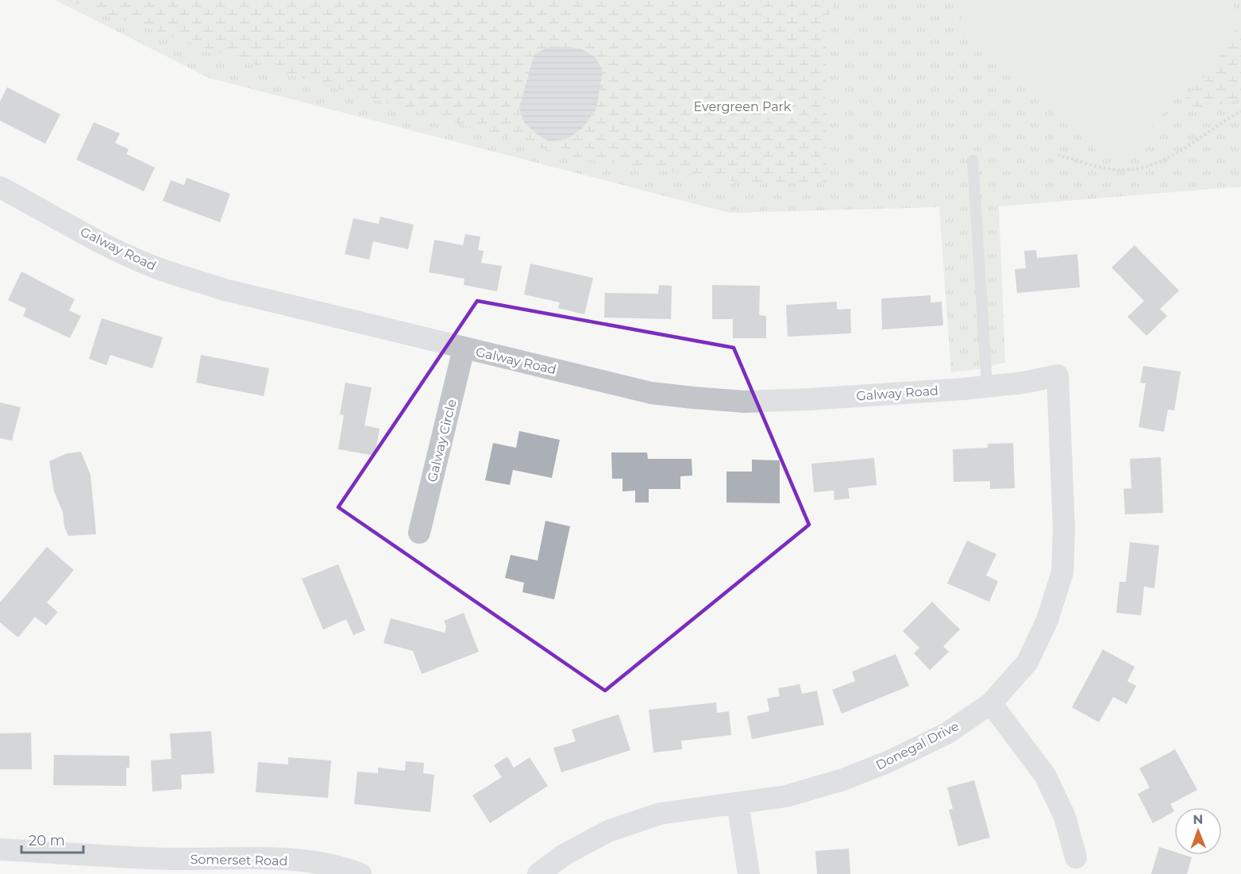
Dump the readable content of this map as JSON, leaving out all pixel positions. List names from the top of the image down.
{
  "streets": {
    "street": [
      "Galway Road",
      "Galway Circle",
      "Donegal Drive",
      "Somerset Road"
    ]
  },
  "crossings": [
    ["Galway Road", "Galway Circle"],
    ["Galway Road", "Donegal Drive"]
  ],
  "parks": ["Evergreen Park"],
  "scale_bar": "20 m",
  "north": "top"
}
